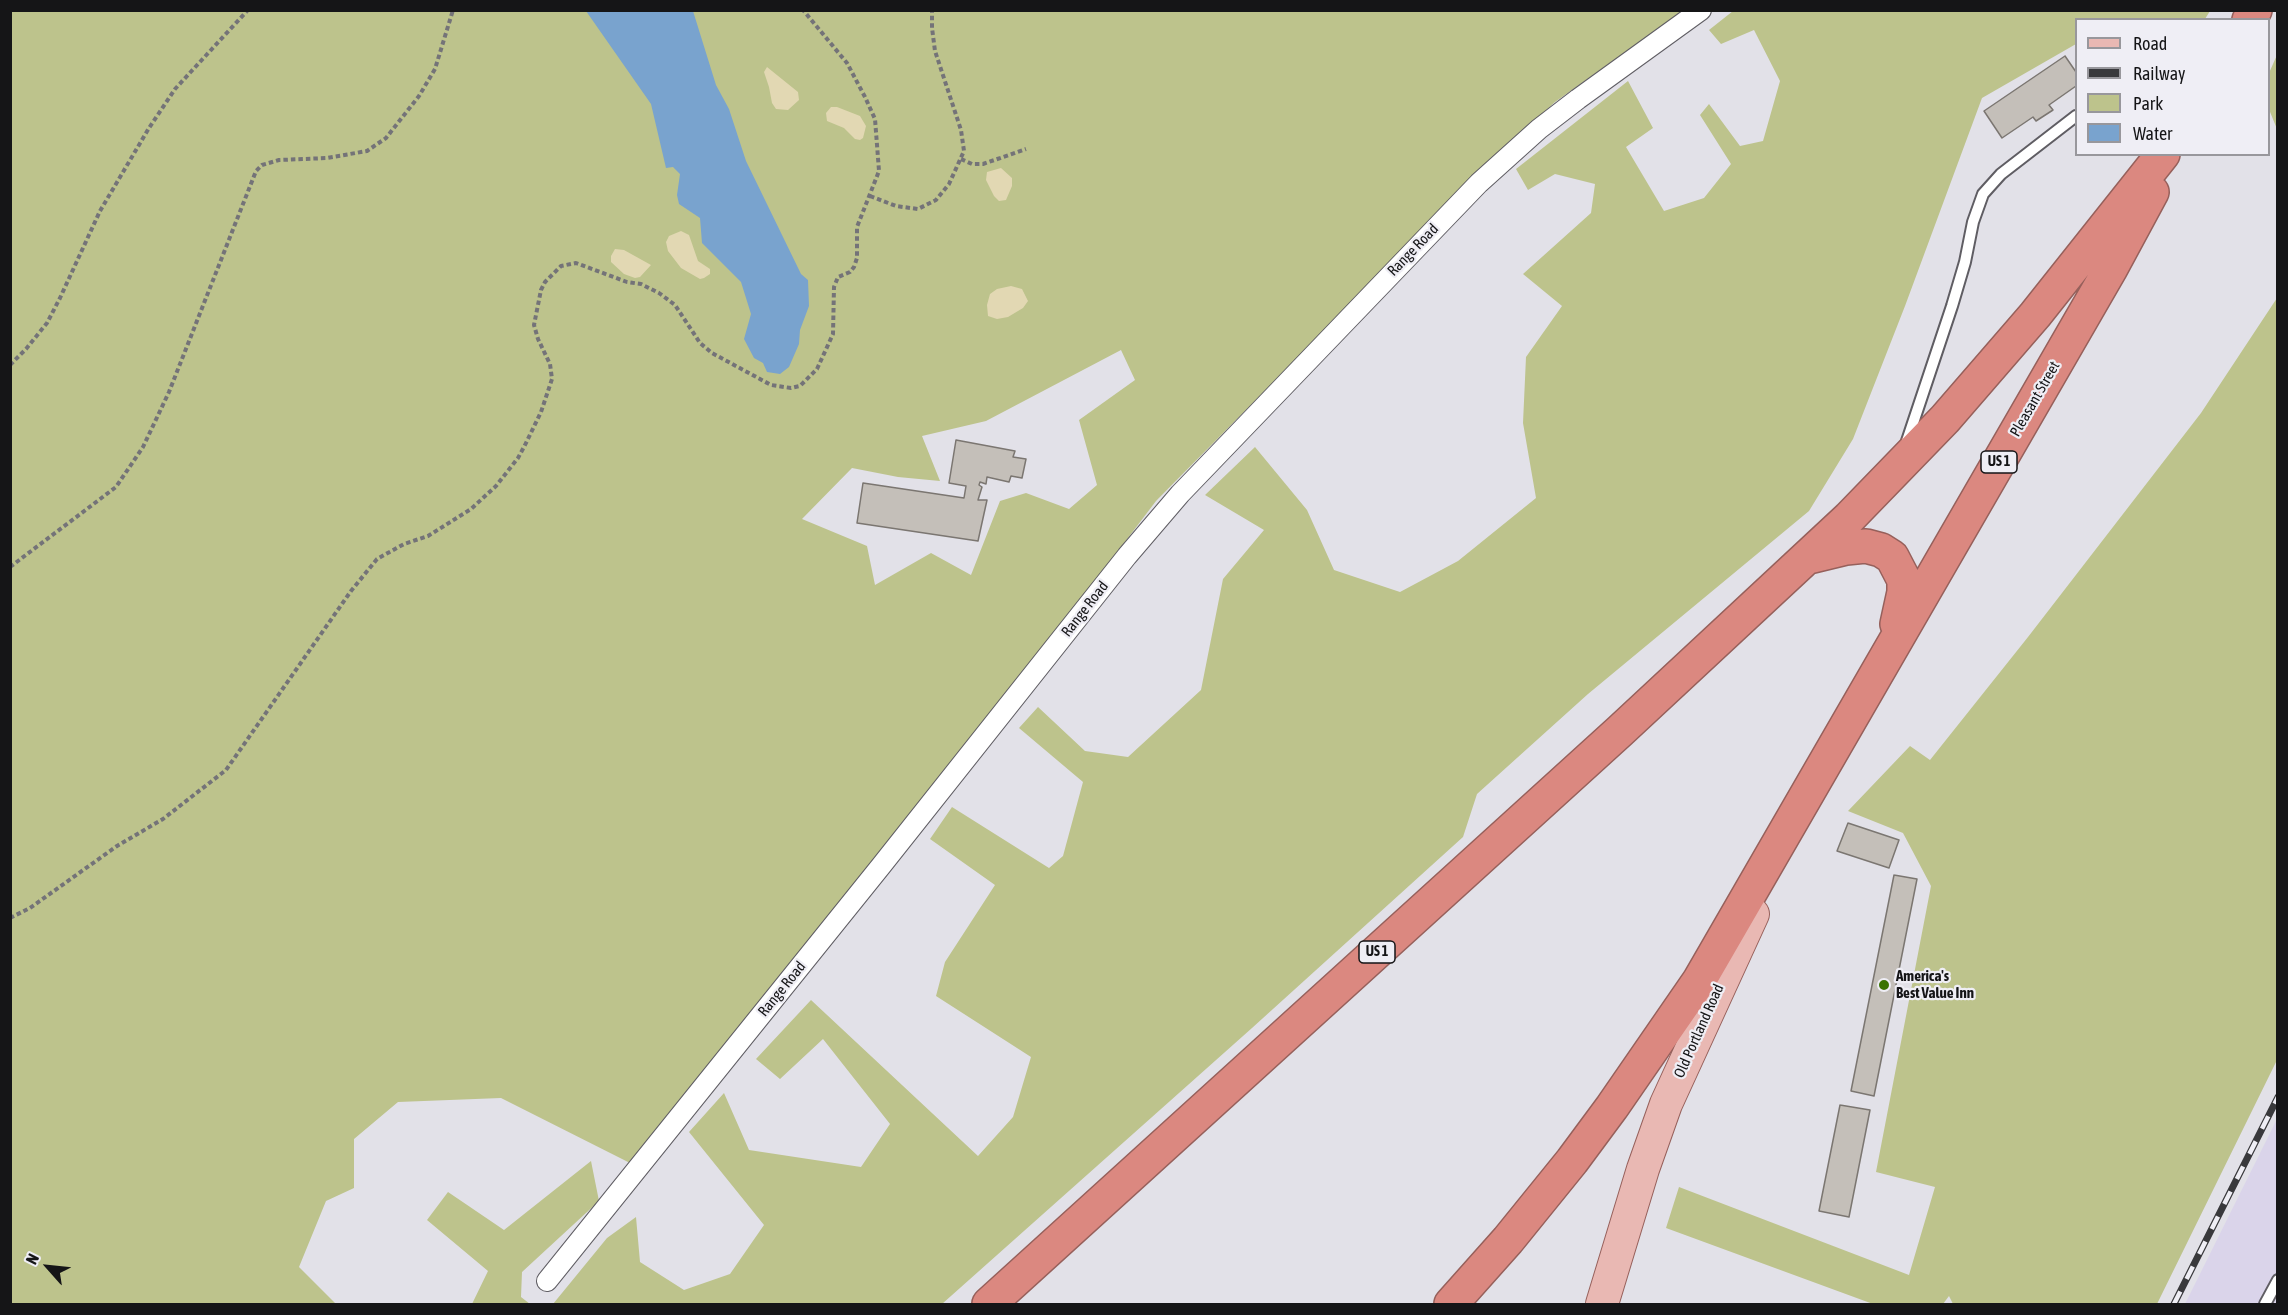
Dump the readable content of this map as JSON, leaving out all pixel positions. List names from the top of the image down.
{
  "streets": {
    "highway": ["Pleasant Street", "US 1"],
    "main road": ["Old Portland Road"],
    "street": ["Range Road"]
  },
  "crossings": [
    ["Pleasant Street", "Old Portland Road"]
  ],
  "places": ["America's Best Value Inn"],
  "legend": [
    "Road",
    "Railway",
    "Park",
    "Water"
  ],
  "north": "top left"
}
